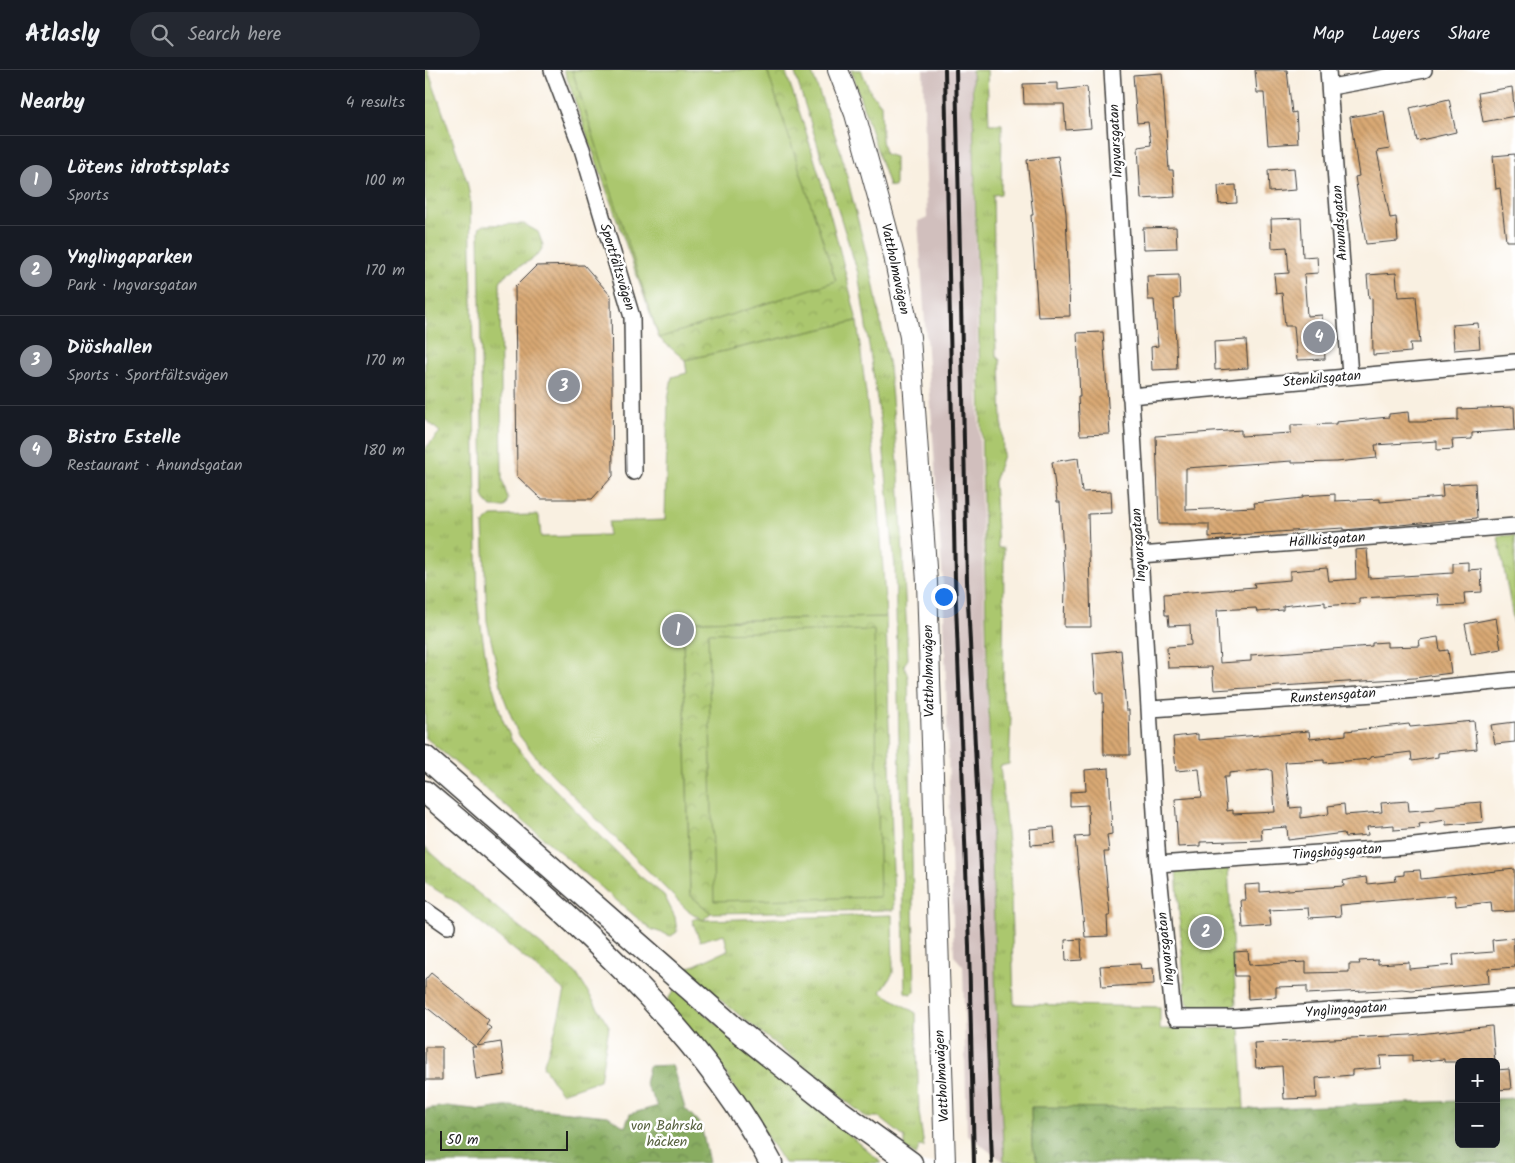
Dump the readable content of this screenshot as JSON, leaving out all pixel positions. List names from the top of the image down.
{
  "streets": {
    "main road": ["Vattholmavägen"],
    "street": [
      "Ingvarsgatan",
      "Anundsgatan",
      "Sportfältsvägen",
      "Stenkilsgatan",
      "Hällkistgatan",
      "Runstensgatan",
      "Tingshögsgatan",
      "Ynglingagatan"
    ]
  },
  "crossings": [
    ["Ingvarsgatan", "Stenkilsgatan"],
    ["Ingvarsgatan", "Hällkistgatan"],
    ["Ingvarsgatan", "Runstensgatan"],
    ["Ingvarsgatan", "Tingshögsgatan"],
    ["Ingvarsgatan", "Ynglingagatan"],
    ["Anundsgatan", "Stenkilsgatan"]
  ],
  "parks": ["von Bahrska häcken"],
  "scale_bar": "50 m",
  "page": {
    "header": "Atlasly",
    "search": "Search here",
    "nav": ["Map", "Layers", "Share"],
    "heading": ["Nearby", "4 results"],
    "list": [
      {
        "mark": "1",
        "name": "Lötens idrottsplats",
        "note": "Sports",
        "value": "100 m"
      },
      {
        "mark": "2",
        "name": "Ynglingaparken",
        "note": "Park · Ingvarsgatan",
        "value": "170 m"
      },
      {
        "mark": "3",
        "name": "Diöshallen",
        "note": "Sports · Sportfältsvägen",
        "value": "170 m"
      },
      {
        "mark": "4",
        "name": "Bistro Estelle",
        "note": "Restaurant · Anundsgatan",
        "value": "180 m"
      }
    ],
    "pins": [
      "4",
      "3",
      "1",
      "2"
    ],
    "map_buttons": ["+", "−"],
    "scale": "50 m"
  }
}
